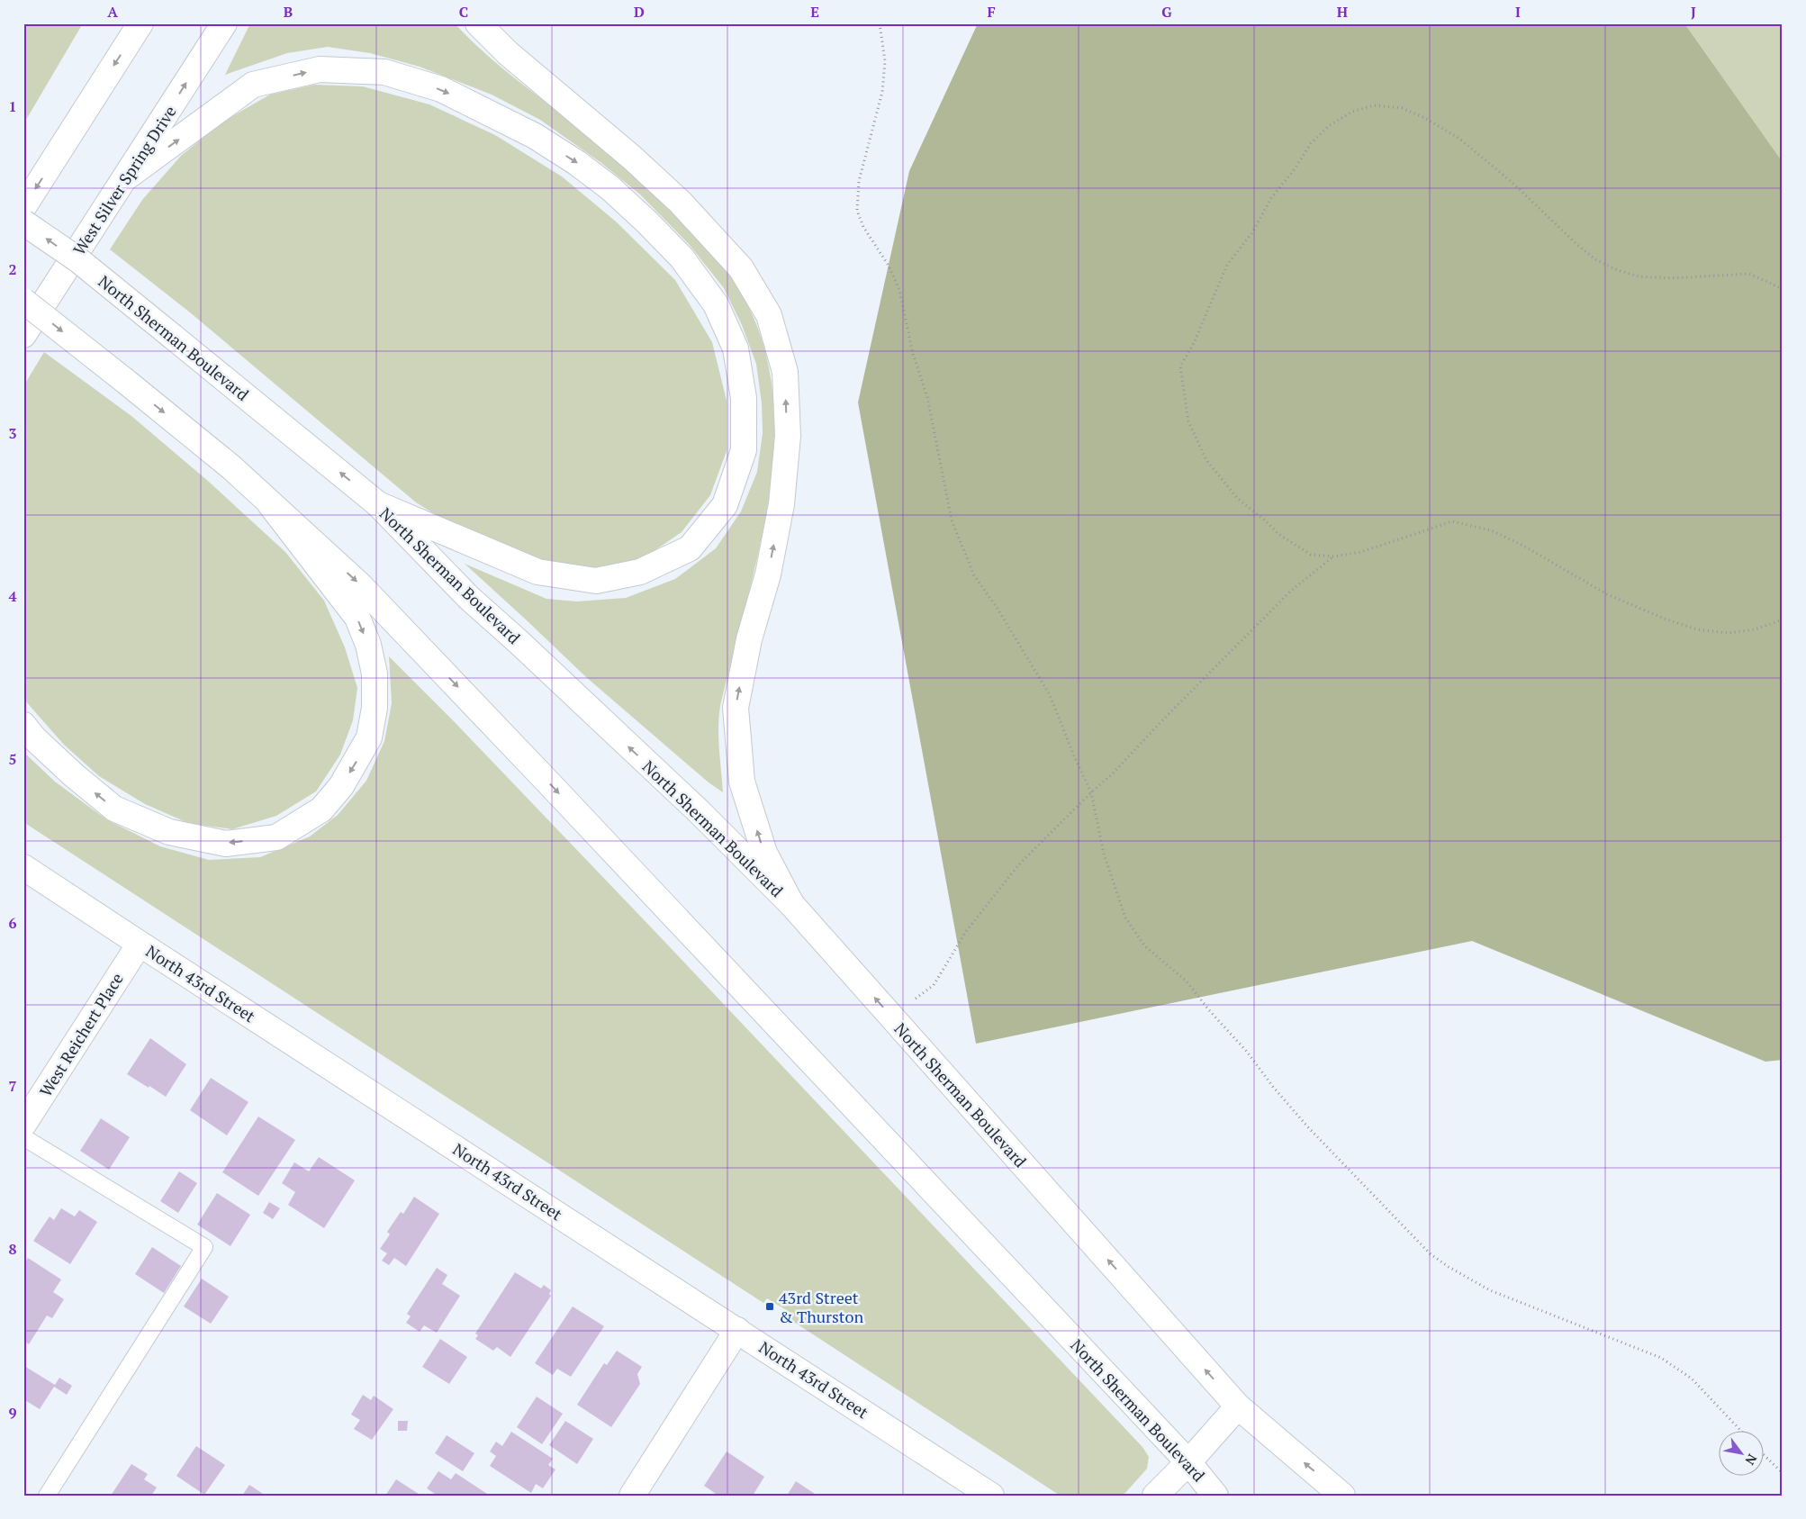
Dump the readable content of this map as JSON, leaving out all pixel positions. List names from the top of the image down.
{
  "streets": {
    "main road": [
      "West Silver Spring Drive",
      "North Sherman Boulevard",
      "North 43rd Street",
      "West Reichert Place"
    ]
  },
  "crossings": [
    ["North 43rd Street", "West Reichert Place"]
  ],
  "places": {
    "transit": ["43rd Street & Thurston"]
  },
  "north": "bottom right",
  "grid": {
    "columns": [
      "A",
      "B",
      "C",
      "D",
      "E",
      "F",
      "G",
      "H",
      "I",
      "J"
    ],
    "rows": [
      "1",
      "2",
      "3",
      "4",
      "5",
      "6",
      "7",
      "8",
      "9"
    ]
  }
}
